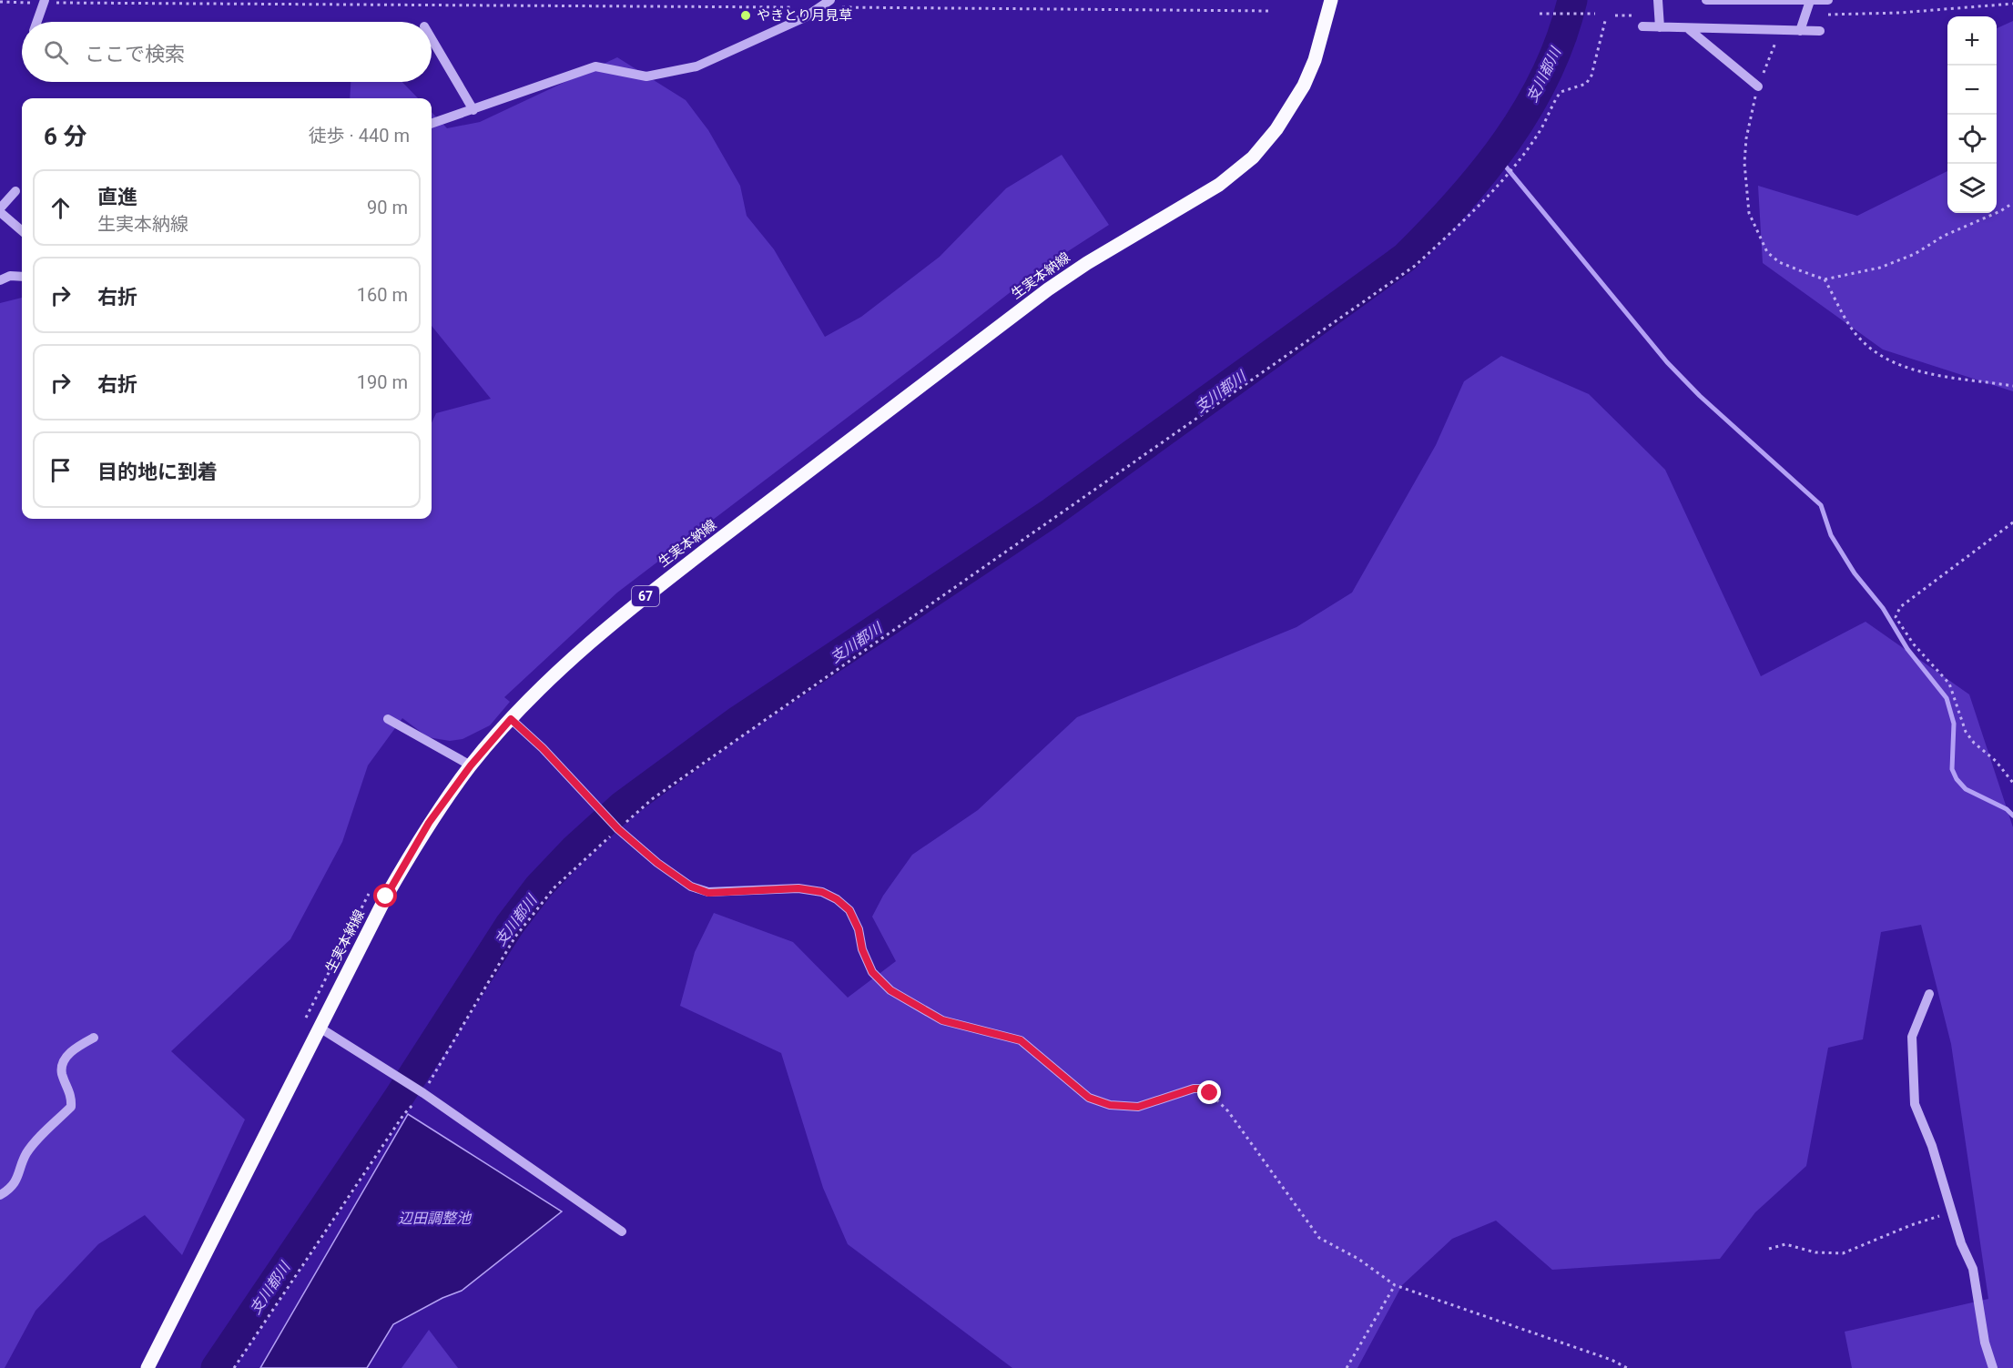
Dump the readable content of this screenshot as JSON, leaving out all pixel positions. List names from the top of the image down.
{
  "streets": {
    "main road": ["生実本納線", "67"]
  },
  "water": ["支川都川", "辺田調整池"],
  "places": ["やきとり月見草"],
  "page": {
    "map_buttons": ["+", "−"],
    "search": "ここで検索",
    "heading": ["6 分", "徒歩 · 440 m"],
    "list": [
      ["直進", "生実本納線", "90 m"],
      ["右折", "160 m"],
      ["右折", "190 m"],
      "目的地に到着"
    ]
  }
}
